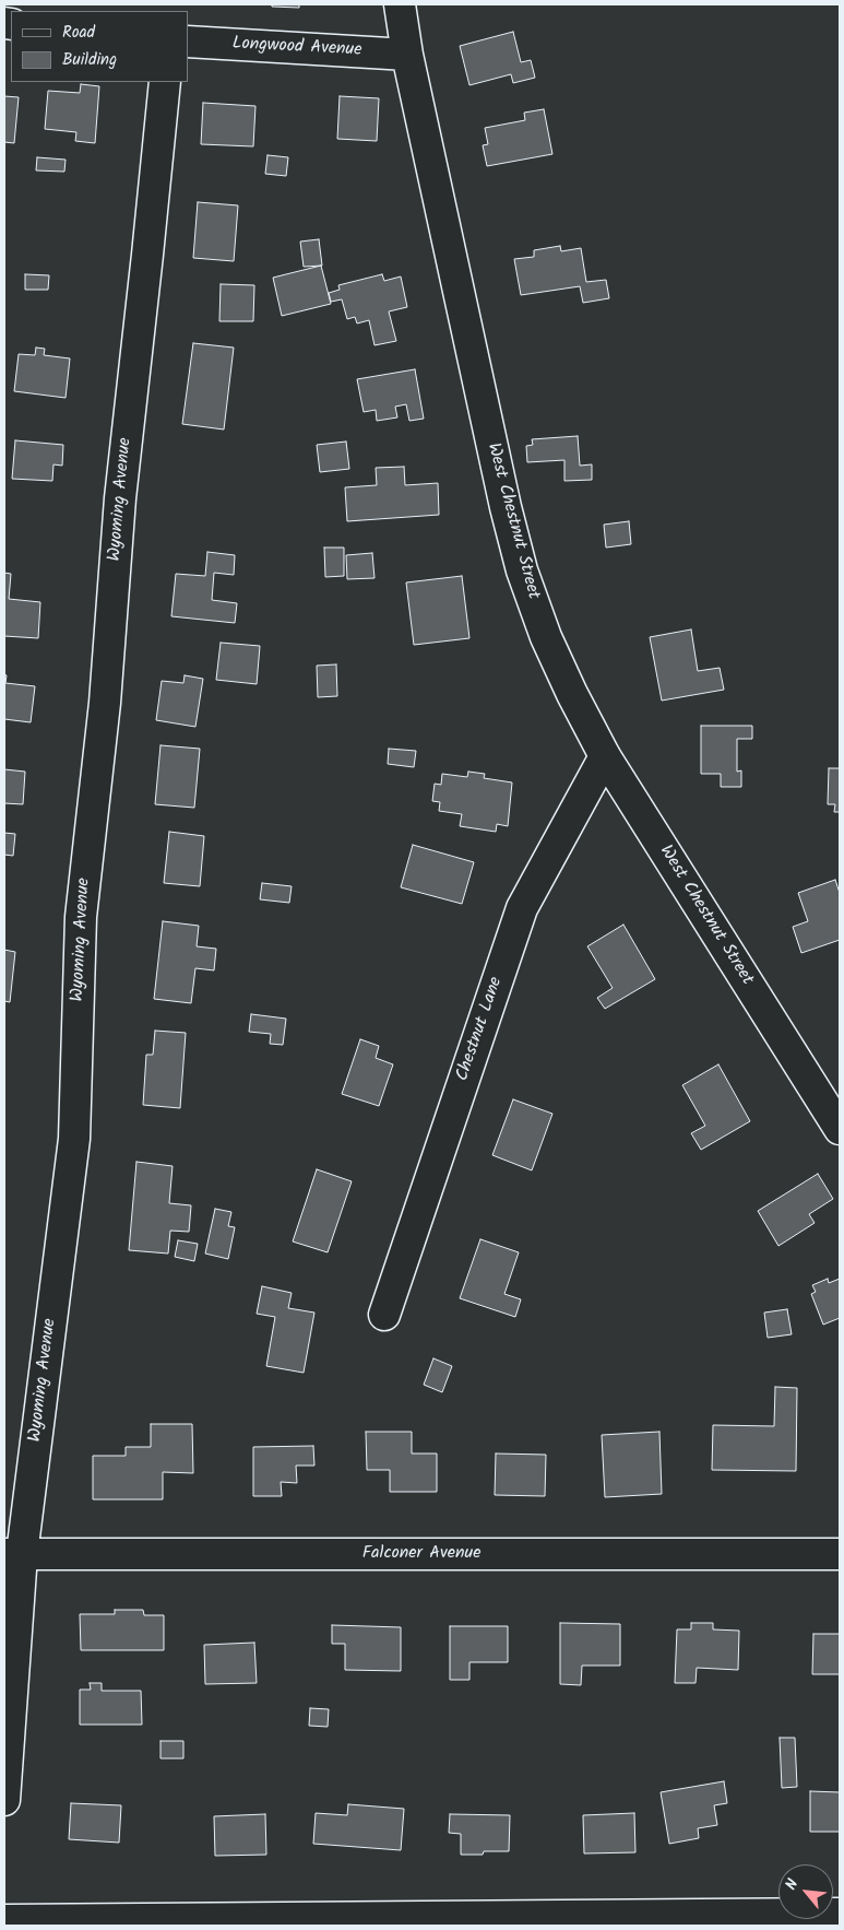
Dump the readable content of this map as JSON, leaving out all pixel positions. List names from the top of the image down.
{
  "streets": {
    "street": [
      "Longwood Avenue",
      "Wyoming Avenue",
      "West Chestnut Street",
      "Chestnut Lane",
      "Falconer Avenue"
    ]
  },
  "crossings": [
    ["Longwood Avenue", "West Chestnut Street"],
    ["Wyoming Avenue", "Falconer Avenue"],
    ["West Chestnut Street", "Chestnut Lane"]
  ],
  "legend": ["Road", "Building"],
  "north": "top left"
}
